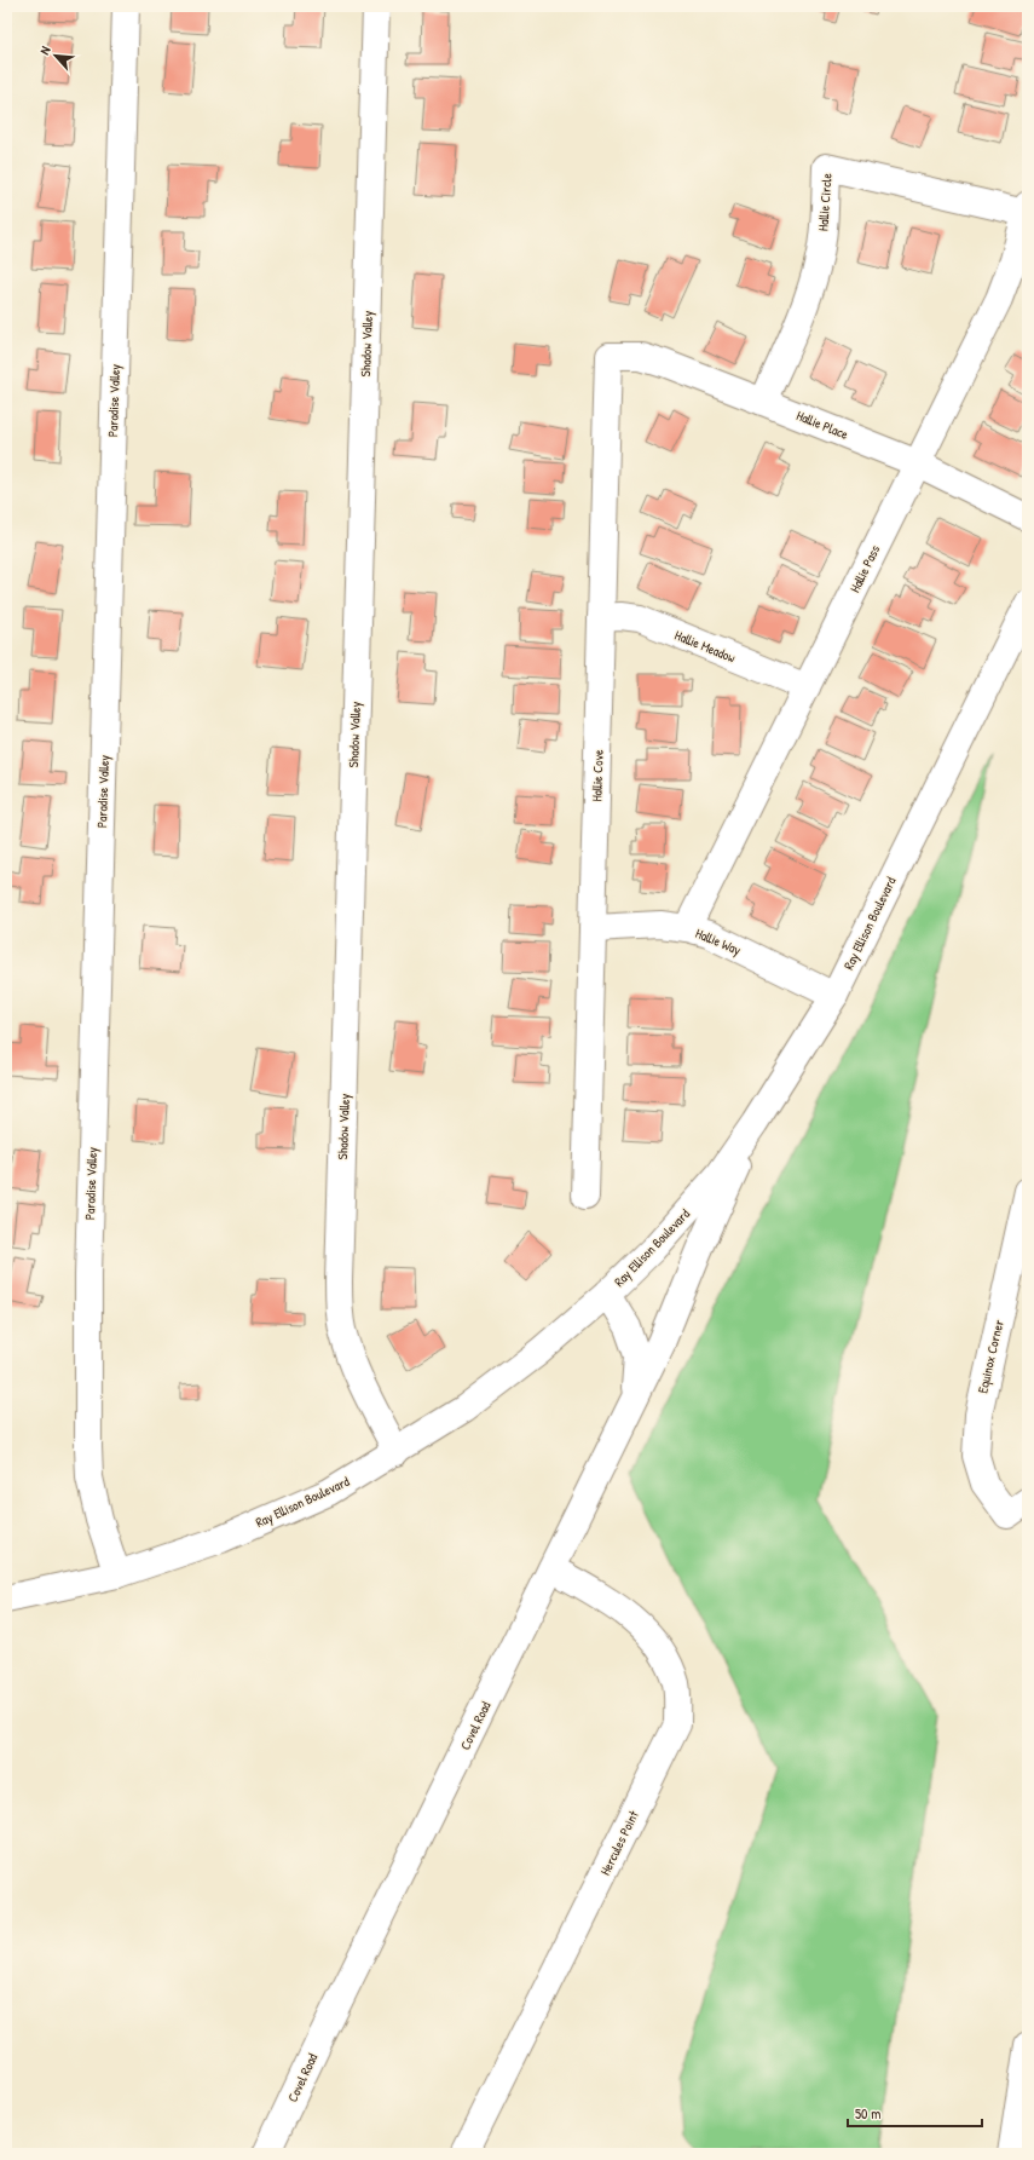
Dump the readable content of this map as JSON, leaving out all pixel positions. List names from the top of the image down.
{
  "streets": {
    "street": [
      "Hallie Circle",
      "Shadow Valley",
      "Paradise Valley",
      "Hallie Place",
      "Hallie Pass",
      "Hallie Meadow",
      "Hallie Cove",
      "Ray Ellison Boulevard",
      "Hallie Way",
      "Equinox Corner",
      "Covel Road",
      "Hercules Point"
    ]
  },
  "crossings": [
    ["Hallie Circle", "Hallie Place"],
    ["Hallie Circle", "Hallie Pass"],
    ["Shadow Valley", "Ray Ellison Boulevard"],
    ["Paradise Valley", "Ray Ellison Boulevard"],
    ["Hallie Place", "Hallie Pass"],
    ["Hallie Place", "Hallie Cove"],
    ["Hallie Pass", "Hallie Meadow"],
    ["Hallie Pass", "Hallie Way"],
    ["Hallie Meadow", "Hallie Cove"],
    ["Hallie Cove", "Hallie Way"],
    ["Ray Ellison Boulevard", "Hallie Way"],
    ["Ray Ellison Boulevard", "Covel Road"],
    ["Covel Road", "Hercules Point"]
  ],
  "scale_bar": "50 m",
  "north": "top left"
}
